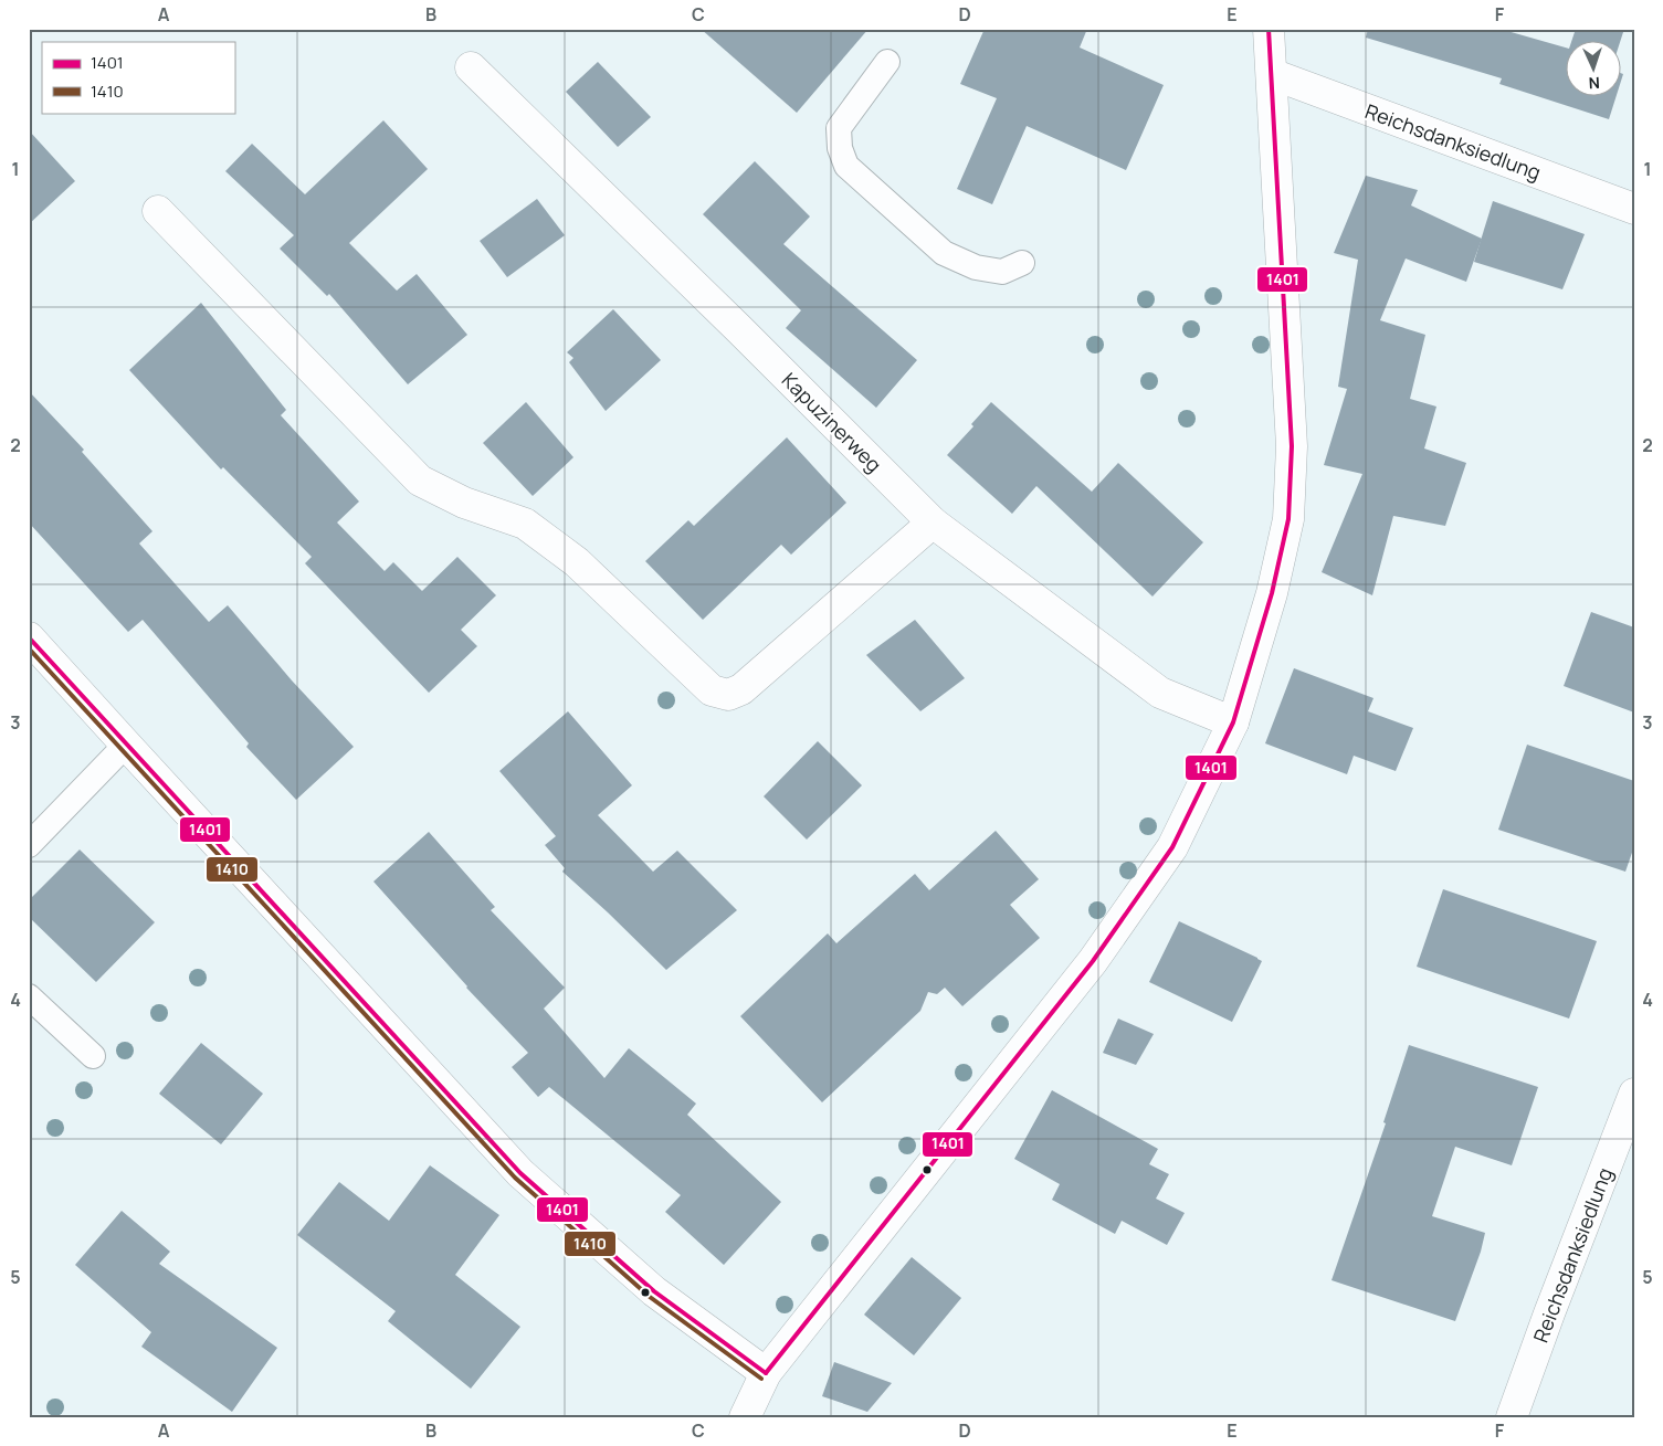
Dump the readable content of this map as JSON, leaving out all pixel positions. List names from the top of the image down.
{
  "streets": {
    "street": ["Reichsdanksiedlung", "Kapuzinerweg"]
  },
  "lines": ["transit line 1401", "transit line 1410"],
  "legend": ["1401", "1410"],
  "north": "bottom",
  "grid": {
    "columns": [
      "A",
      "B",
      "C",
      "D",
      "E",
      "F"
    ],
    "rows": [
      "1",
      "2",
      "3",
      "4",
      "5"
    ]
  }
}
